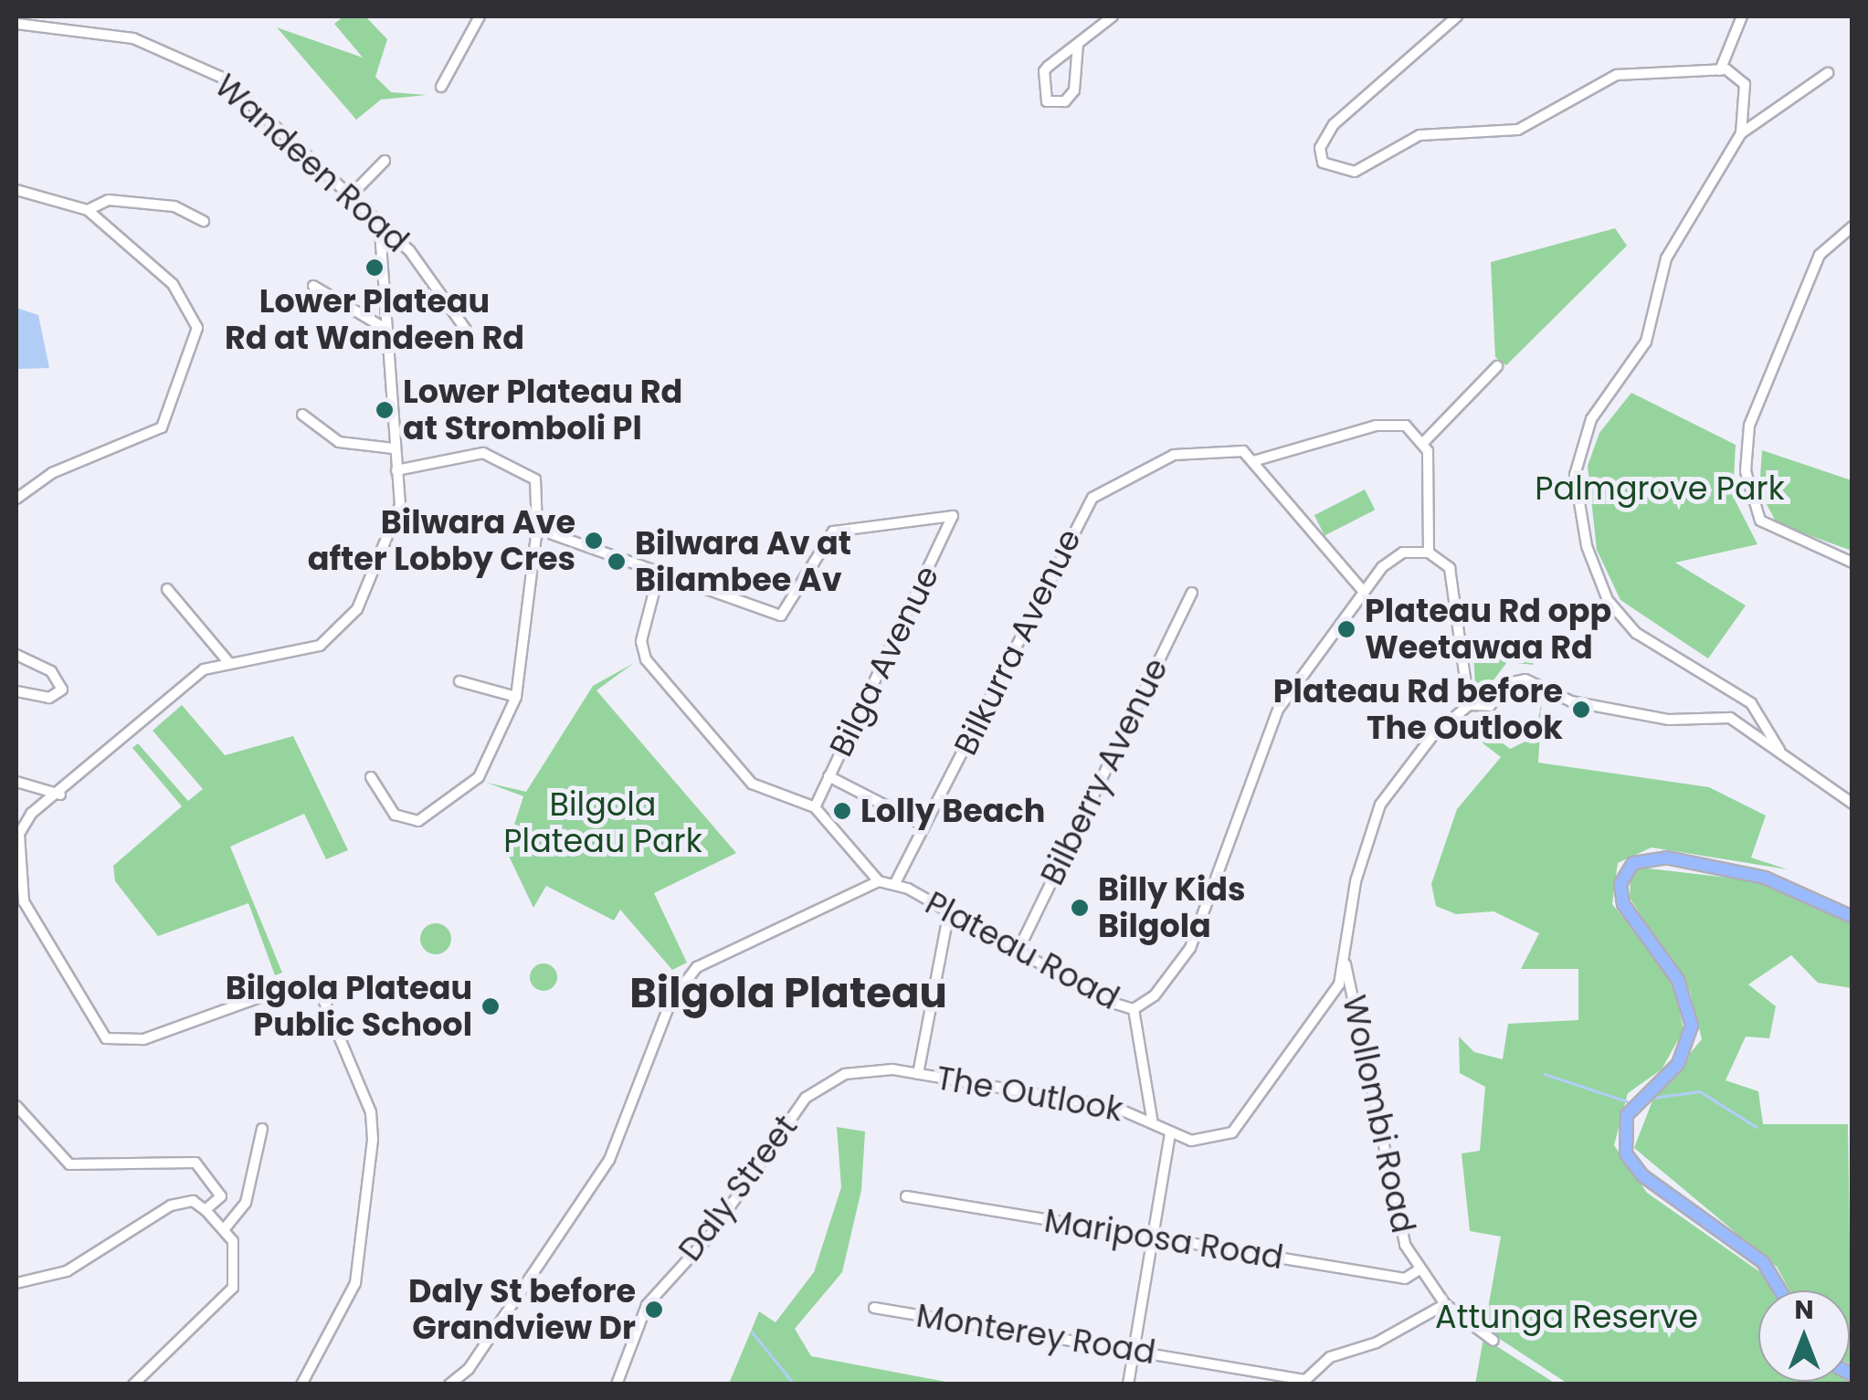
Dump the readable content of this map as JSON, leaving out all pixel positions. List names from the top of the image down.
{
  "streets": {
    "street": [
      "Wandeen Road",
      "Bilkurra Avenue",
      "Bilga Avenue",
      "Bilberry Avenue",
      "Plateau Road",
      "The Outlook",
      "Wollombi Road",
      "Daly Street",
      "Mariposa Road",
      "Monterey Road"
    ]
  },
  "crossings": [
    ["Bilkurra Avenue", "Plateau Road"],
    ["Bilberry Avenue", "Plateau Road"],
    ["Plateau Road", "The Outlook"],
    ["The Outlook", "Daly Street"],
    ["Wollombi Road", "Mariposa Road"]
  ],
  "districts": ["Bilgola Plateau"],
  "parks": ["Palmgrove Park", "Bilgola Plateau Park", "Attunga Reserve"],
  "places": [
    "Lower Plateau Rd at Wandeen Rd",
    "Lower Plateau Rd at Stromboli Pl",
    "Bilwara Ave after Lobby Cres",
    "Bilwara Av at Bilambee Av",
    "Plateau Rd opp Weetawaa Rd",
    "Plateau Rd before The Outlook",
    "Lolly Beach",
    "Billy Kids Bilgola",
    "Bilgola Plateau Public School",
    "Daly St before Grandview Dr"
  ],
  "north": "top"
}
